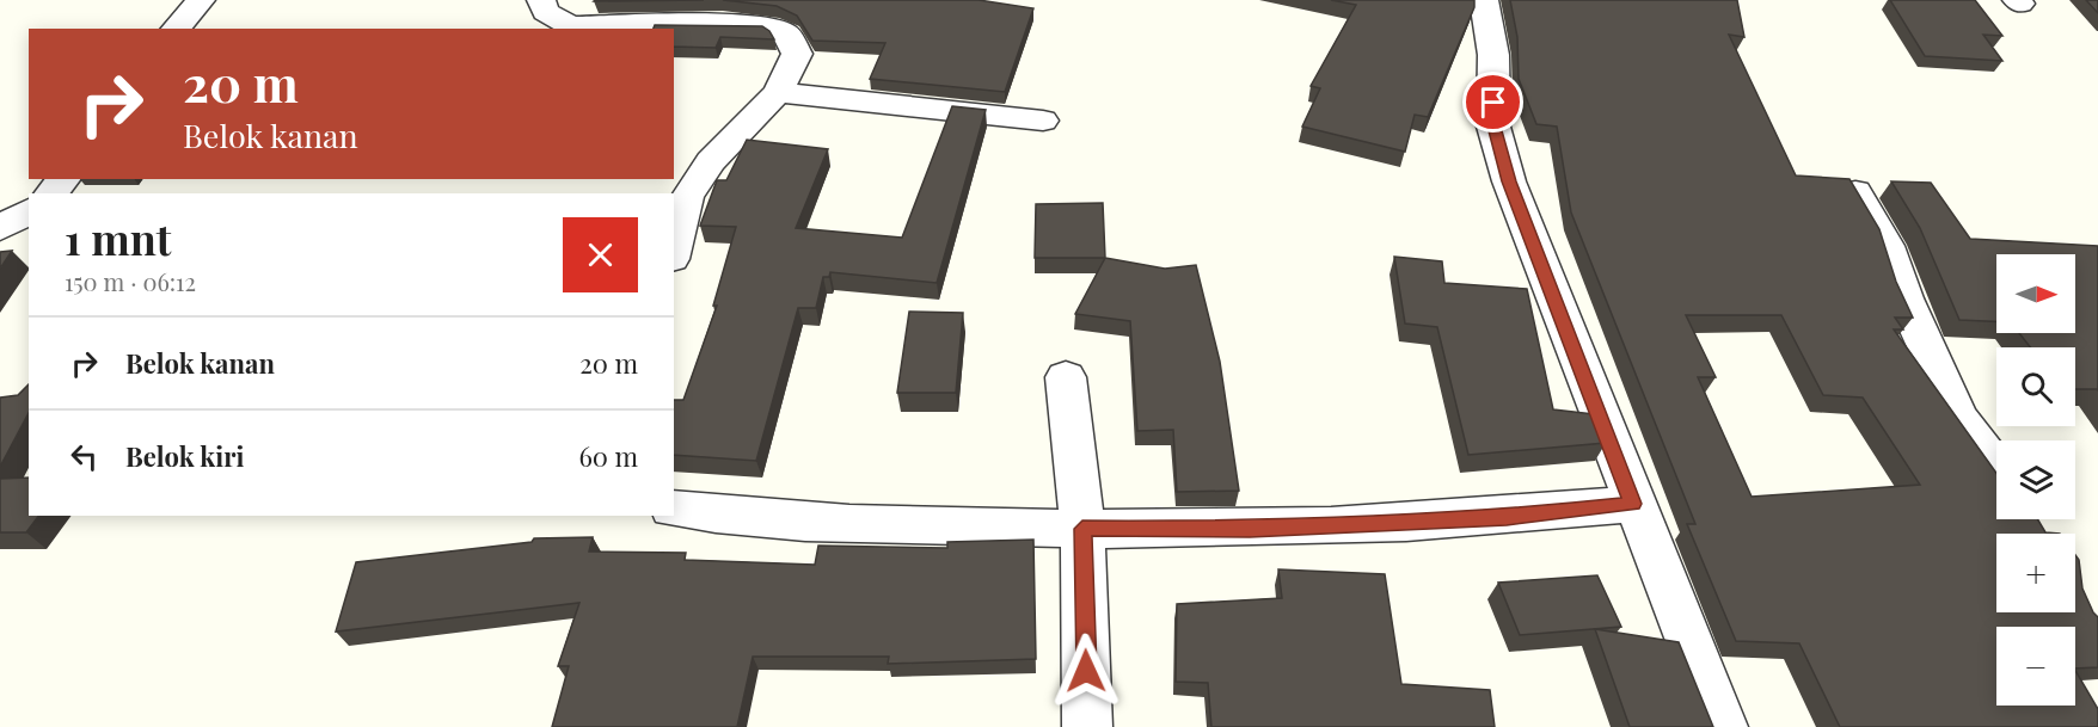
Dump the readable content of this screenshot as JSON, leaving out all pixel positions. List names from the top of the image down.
{
  "north": "right",
  "page": {
    "turn": ["20 m", "Belok kanan"],
    "heading": ["1 mnt", "150 m · 06:12"],
    "map_buttons": ["+", "−"],
    "list": [
      {
        "name": "Belok kanan",
        "value": "20 m"
      },
      {
        "name": "Belok kiri",
        "value": "60 m"
      }
    ]
  }
}
